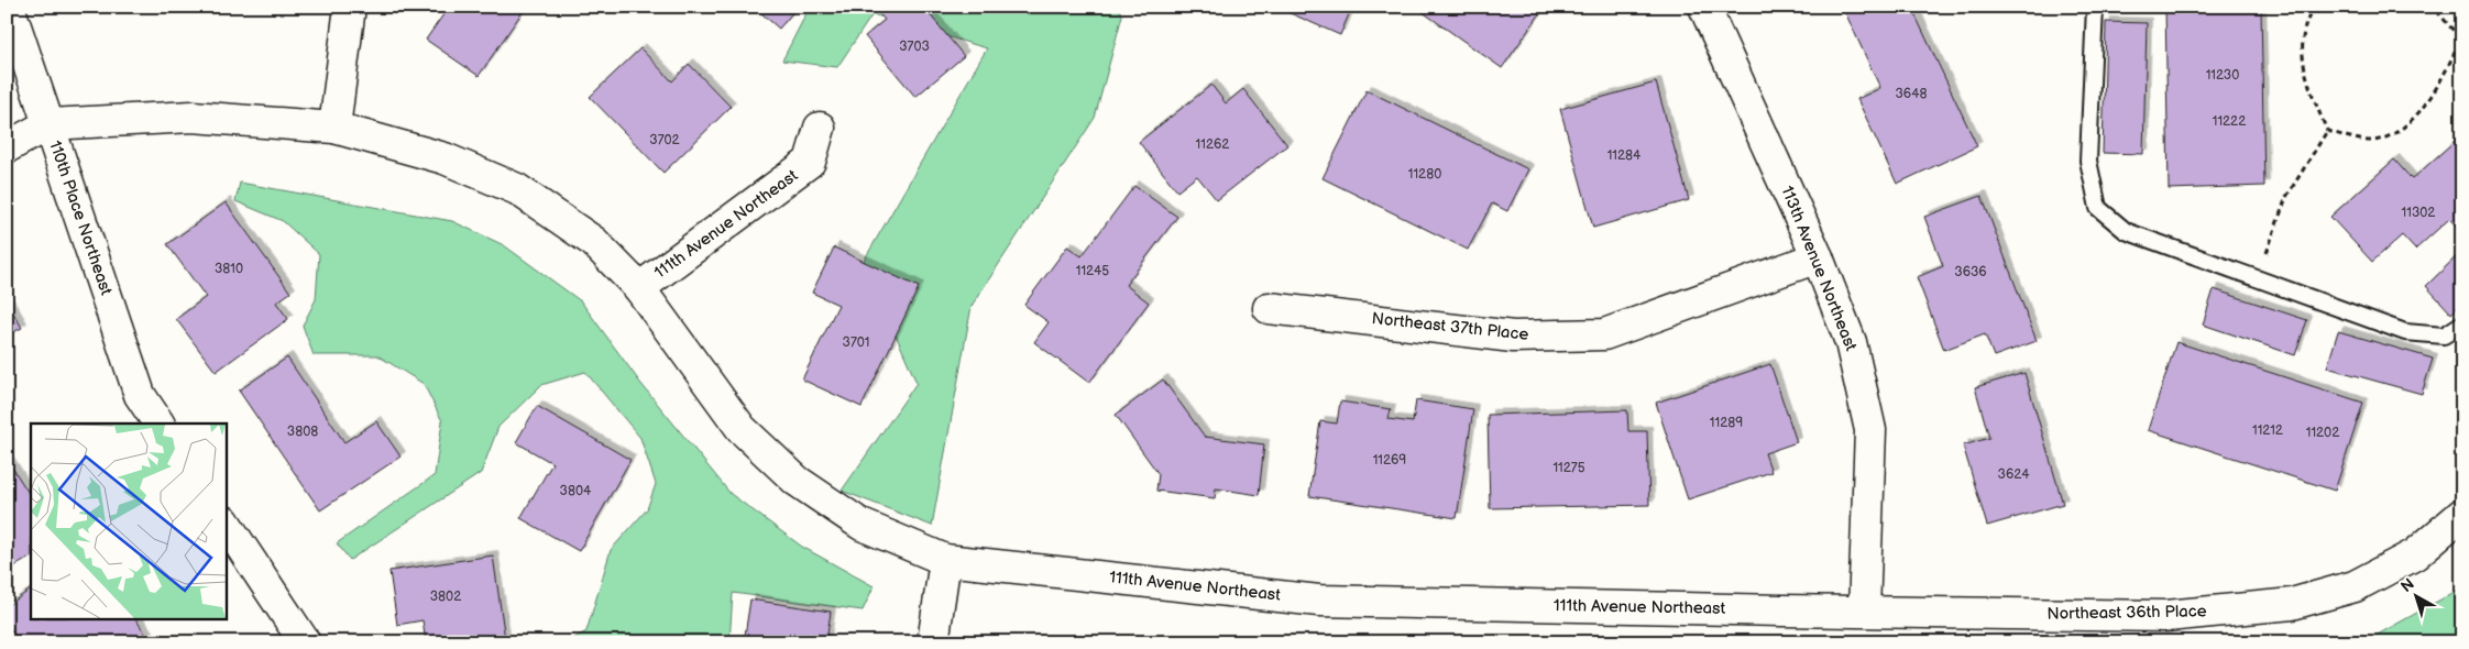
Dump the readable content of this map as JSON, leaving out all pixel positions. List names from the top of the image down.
{
  "streets": {
    "street": [
      "110th Place Northeast",
      "111th Avenue Northeast",
      "113th Avenue Northeast",
      "Northeast 37th Place",
      "Northeast 36th Place"
    ]
  },
  "crossings": [
    ["110th Place Northeast", "111th Avenue Northeast"],
    ["111th Avenue Northeast", "113th Avenue Northeast"],
    ["111th Avenue Northeast", "Northeast 36th Place"],
    ["113th Avenue Northeast", "Northeast 37th Place"],
    ["113th Avenue Northeast", "Northeast 36th Place"]
  ],
  "house_numbers": [
    "3703",
    "11230",
    "3648",
    "11222",
    "3702",
    "11262",
    "11284",
    "11280",
    "11302",
    "3810",
    "11245",
    "3636",
    "3701",
    "11289",
    "11212",
    "3808",
    "11202",
    "11269",
    "11275",
    "3624",
    "3804",
    "3802"
  ],
  "north": "top left"
}
